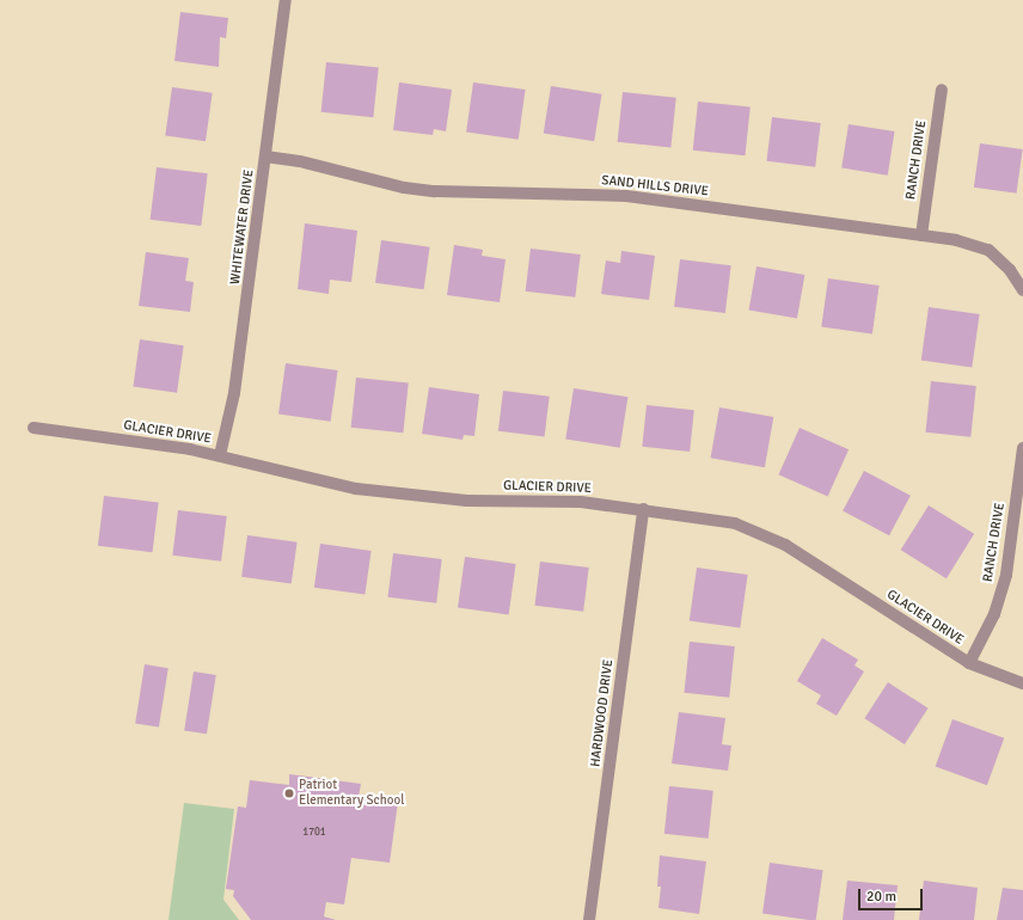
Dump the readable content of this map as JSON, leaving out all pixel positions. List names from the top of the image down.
{
  "streets": {
    "street": [
      "RANCH DRIVE",
      "SAND HILLS DRIVE",
      "WHITEWATER DRIVE",
      "GLACIER DRIVE",
      "HARDWOOD DRIVE"
    ]
  },
  "crossings": [
    ["RANCH DRIVE", "SAND HILLS DRIVE"],
    ["RANCH DRIVE", "GLACIER DRIVE"],
    ["SAND HILLS DRIVE", "WHITEWATER DRIVE"],
    ["WHITEWATER DRIVE", "GLACIER DRIVE"],
    ["GLACIER DRIVE", "HARDWOOD DRIVE"]
  ],
  "places": ["Patriot Elementary School"],
  "house_numbers": ["1701"],
  "scale_bar": "20 m"
}
